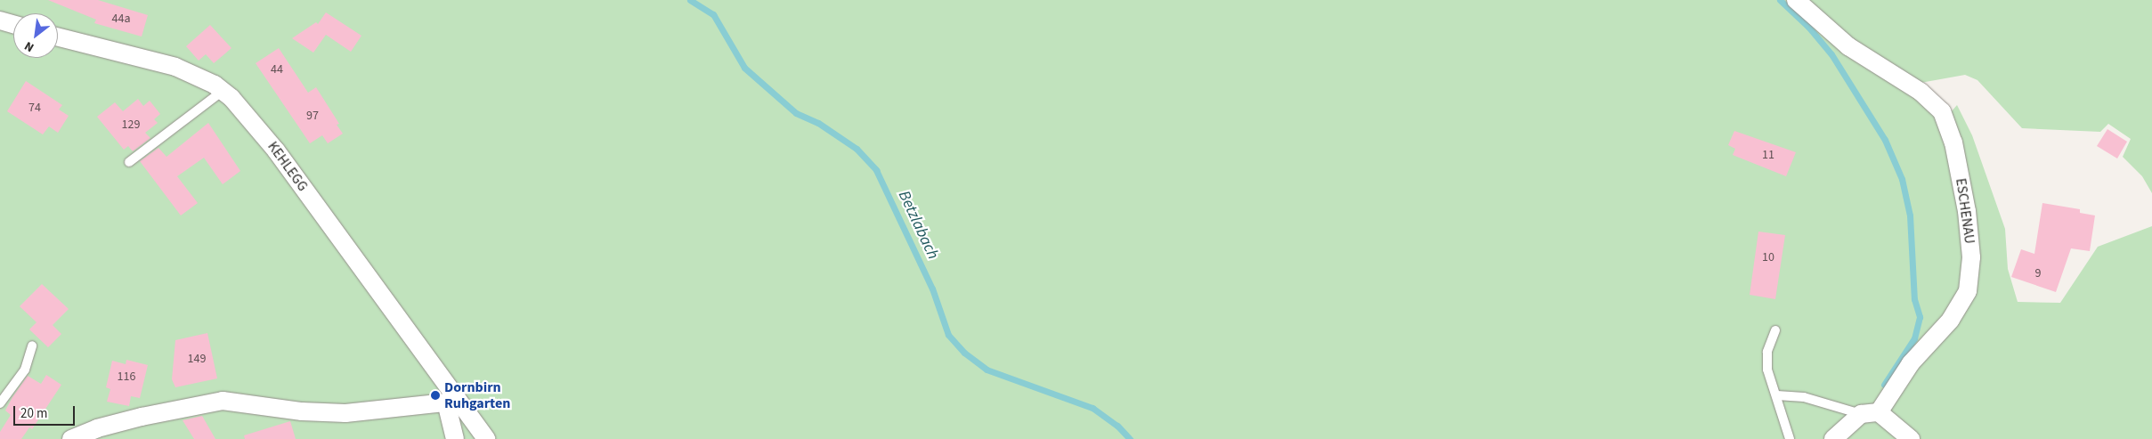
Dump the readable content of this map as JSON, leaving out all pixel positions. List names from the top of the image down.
{
  "streets": {
    "street": ["KEHLEGG", "ESCHENAU"]
  },
  "water": ["Betzlabach"],
  "places": ["Dornbirn Ruhgarten"],
  "house_numbers": [
    "44a",
    "44",
    "74",
    "97",
    "129",
    "11",
    "10",
    "9",
    "149",
    "116"
  ],
  "scale_bar": "20 m",
  "north": "bottom left"
}
